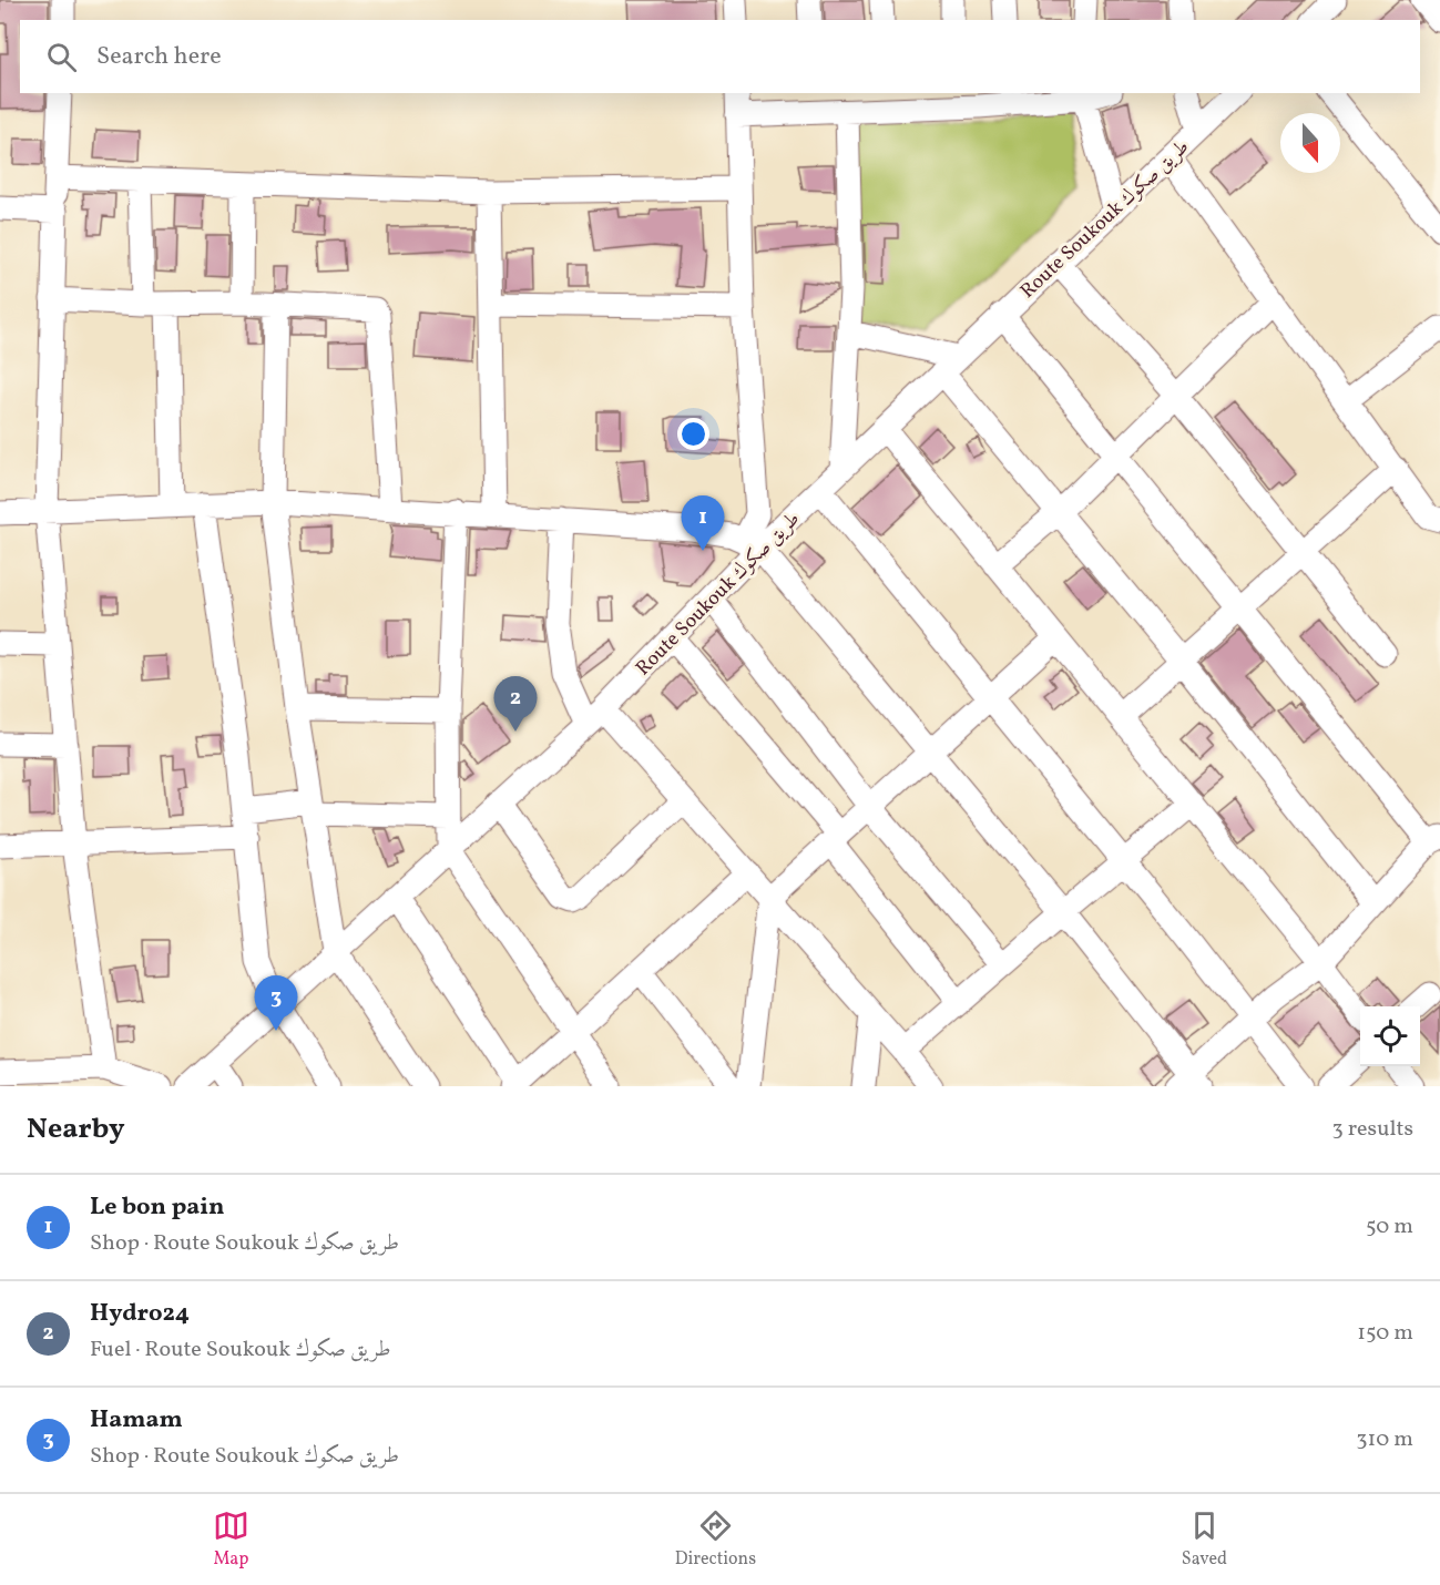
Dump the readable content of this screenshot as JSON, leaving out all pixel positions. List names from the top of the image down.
{
  "streets": {
    "street": ["Route Soukouk طريق صكوك"]
  },
  "north": "bottom",
  "page": {
    "search": "Search here",
    "pins": ["1", "2", "3"],
    "heading": ["Nearby", "3 results"],
    "list": [
      {
        "mark": "1",
        "name": "Le bon pain",
        "note": "Shop · Route Soukouk طريق صكوك",
        "value": "50 m"
      },
      {
        "mark": "2",
        "name": "Hydro24",
        "note": "Fuel · Route Soukouk طريق صكوك",
        "value": "150 m"
      },
      {
        "mark": "3",
        "name": "Hamam",
        "note": "Shop · Route Soukouk طريق صكوك",
        "value": "310 m"
      }
    ],
    "nav": ["Map", "Directions", "Saved"]
  }
}
